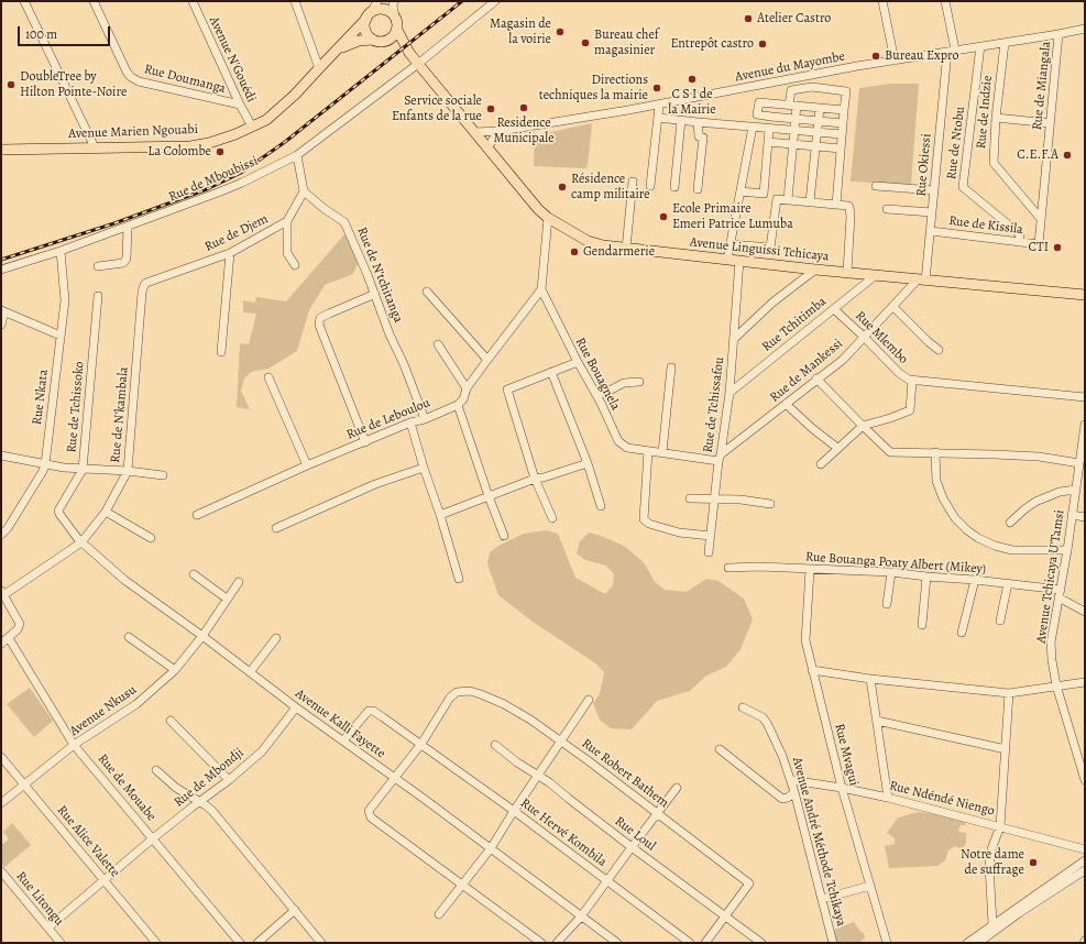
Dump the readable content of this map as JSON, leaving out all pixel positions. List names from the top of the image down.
{
  "streets": {
    "main road": ["Avenue Marien Ngouabi", "Avenue Linguissi Tchicaya"],
    "street": [
      "Avenue N'Gouédi",
      "Avenue du Mayombe",
      "Rue Doumanga",
      "Rue de Miangala",
      "Rue de Indzie",
      "Rue de Ntobu",
      "Rue Okiessi",
      "Rue de Mboubissi",
      "Rue de Kissila",
      "Rue de Djem",
      "Rue de N'tchitanga",
      "Rue Tchitimba",
      "Rue Mlembo",
      "Rue de Mankessi",
      "Rue Bouagnela",
      "Rue Nkata",
      "Rue de Tchissafou",
      "Rue de Tchissoko",
      "Rue de N'kambala",
      "Rue de Leboulou",
      "Rue Bouanga Poaty Albert (Mikey)",
      "Avenue Tchicaya U'Tamsi",
      "Avenue Nkusu",
      "Avenue Kalli Fayette",
      "Rue Mvagui",
      "Rue Robert Bathem",
      "Rue de Mbondji",
      "Rue de Mouabe",
      "Rue Ndéndé Niengo",
      "Rue Hervé Kombila",
      "Rue Loul",
      "Rue Alice Valette",
      "Avenue André Méthode Tchikaya",
      "Rue Litongu"
    ]
  },
  "crossings": [
    ["Avenue N'Gouédi", "Rue Doumanga"],
    ["Avenue N'Gouédi", "Avenue Marien Ngouabi"],
    ["Avenue du Mayombe", "Rue de Miangala"],
    ["Avenue du Mayombe", "Rue de Indzie"],
    ["Avenue du Mayombe", "Rue de Ntobu"],
    ["Avenue du Mayombe", "Rue Okiessi"],
    ["Avenue du Mayombe", "Avenue Linguissi Tchicaya"],
    ["Rue de Miangala", "Rue de Indzie"],
    ["Rue de Miangala", "Rue de Kissila"],
    ["Rue de Ntobu", "Rue de Kissila"],
    ["Rue Okiessi", "Rue de Kissila"],
    ["Rue Okiessi", "Avenue Linguissi Tchicaya"],
    ["Rue Okiessi", "Rue de Mankessi"],
    ["Rue de Mboubissi", "Avenue Linguissi Tchicaya"],
    ["Rue de Mboubissi", "Rue Nkata"],
    ["Rue de Djem", "Rue de N'tchitanga"],
    ["Rue de Djem", "Rue de N'kambala"],
    ["Avenue Linguissi Tchicaya", "Rue Tchitimba"],
    ["Avenue Linguissi Tchicaya", "Rue de Mankessi"],
    ["Avenue Linguissi Tchicaya", "Rue de Tchissafou"],
    ["Rue de N'tchitanga", "Rue de Leboulou"],
    ["Rue Tchitimba", "Rue Mlembo"],
    ["Rue Tchitimba", "Rue de Tchissafou"],
    ["Rue Mlembo", "Rue de Mankessi"],
    ["Rue de Mankessi", "Rue Bouagnela"],
    ["Rue de Mankessi", "Rue de Tchissafou"],
    ["Rue Bouagnela", "Rue de Tchissafou"],
    ["Rue de Tchissoko", "Avenue Kalli Fayette"],
    ["Rue de N'kambala", "Avenue Kalli Fayette"],
    ["Rue Bouanga Poaty Albert (Mikey)", "Avenue Tchicaya U'Tamsi"],
    ["Rue Bouanga Poaty Albert (Mikey)", "Rue Mvagui"],
    ["Avenue Nkusu", "Avenue Kalli Fayette"],
    ["Avenue Nkusu", "Rue de Mouabe"],
    ["Avenue Nkusu", "Rue Alice Valette"],
    ["Avenue Kalli Fayette", "Rue Robert Bathem"],
    ["Avenue Kalli Fayette", "Rue de Mbondji"],
    ["Avenue Kalli Fayette", "Rue Hervé Kombila"],
    ["Rue Mvagui", "Rue Ndéndé Niengo"],
    ["Rue Robert Bathem", "Rue Hervé Kombila"],
    ["Rue Robert Bathem", "Rue Loul"],
    ["Rue de Mbondji", "Rue de Mouabe"],
    ["Rue de Mbondji", "Rue Alice Valette"],
    ["Rue de Mbondji", "Rue Litongu"],
    ["Rue Ndéndé Niengo", "Avenue André Méthode Tchikaya"]
  ],
  "places": [
    "Atelier Castro",
    "Magasin de la voirie",
    "Bureau chef magasinier",
    "Entrepôt castro",
    "Bureau Expro",
    "C S I de la Mairie",
    "DoubleTree by Hilton Pointe-Noire",
    "Directions techniques la mairie",
    "Residence Municipale",
    "Service sociale Enfants de la rue",
    "La Colombe",
    "C.E.F.A",
    "Résidence camp militaire",
    "Ecole Primaire Emeri Patrice Lumuba",
    "CTI",
    "Gendarmerie",
    "Notre dame de suffrage"
  ],
  "scale_bar": "100 m"
}
